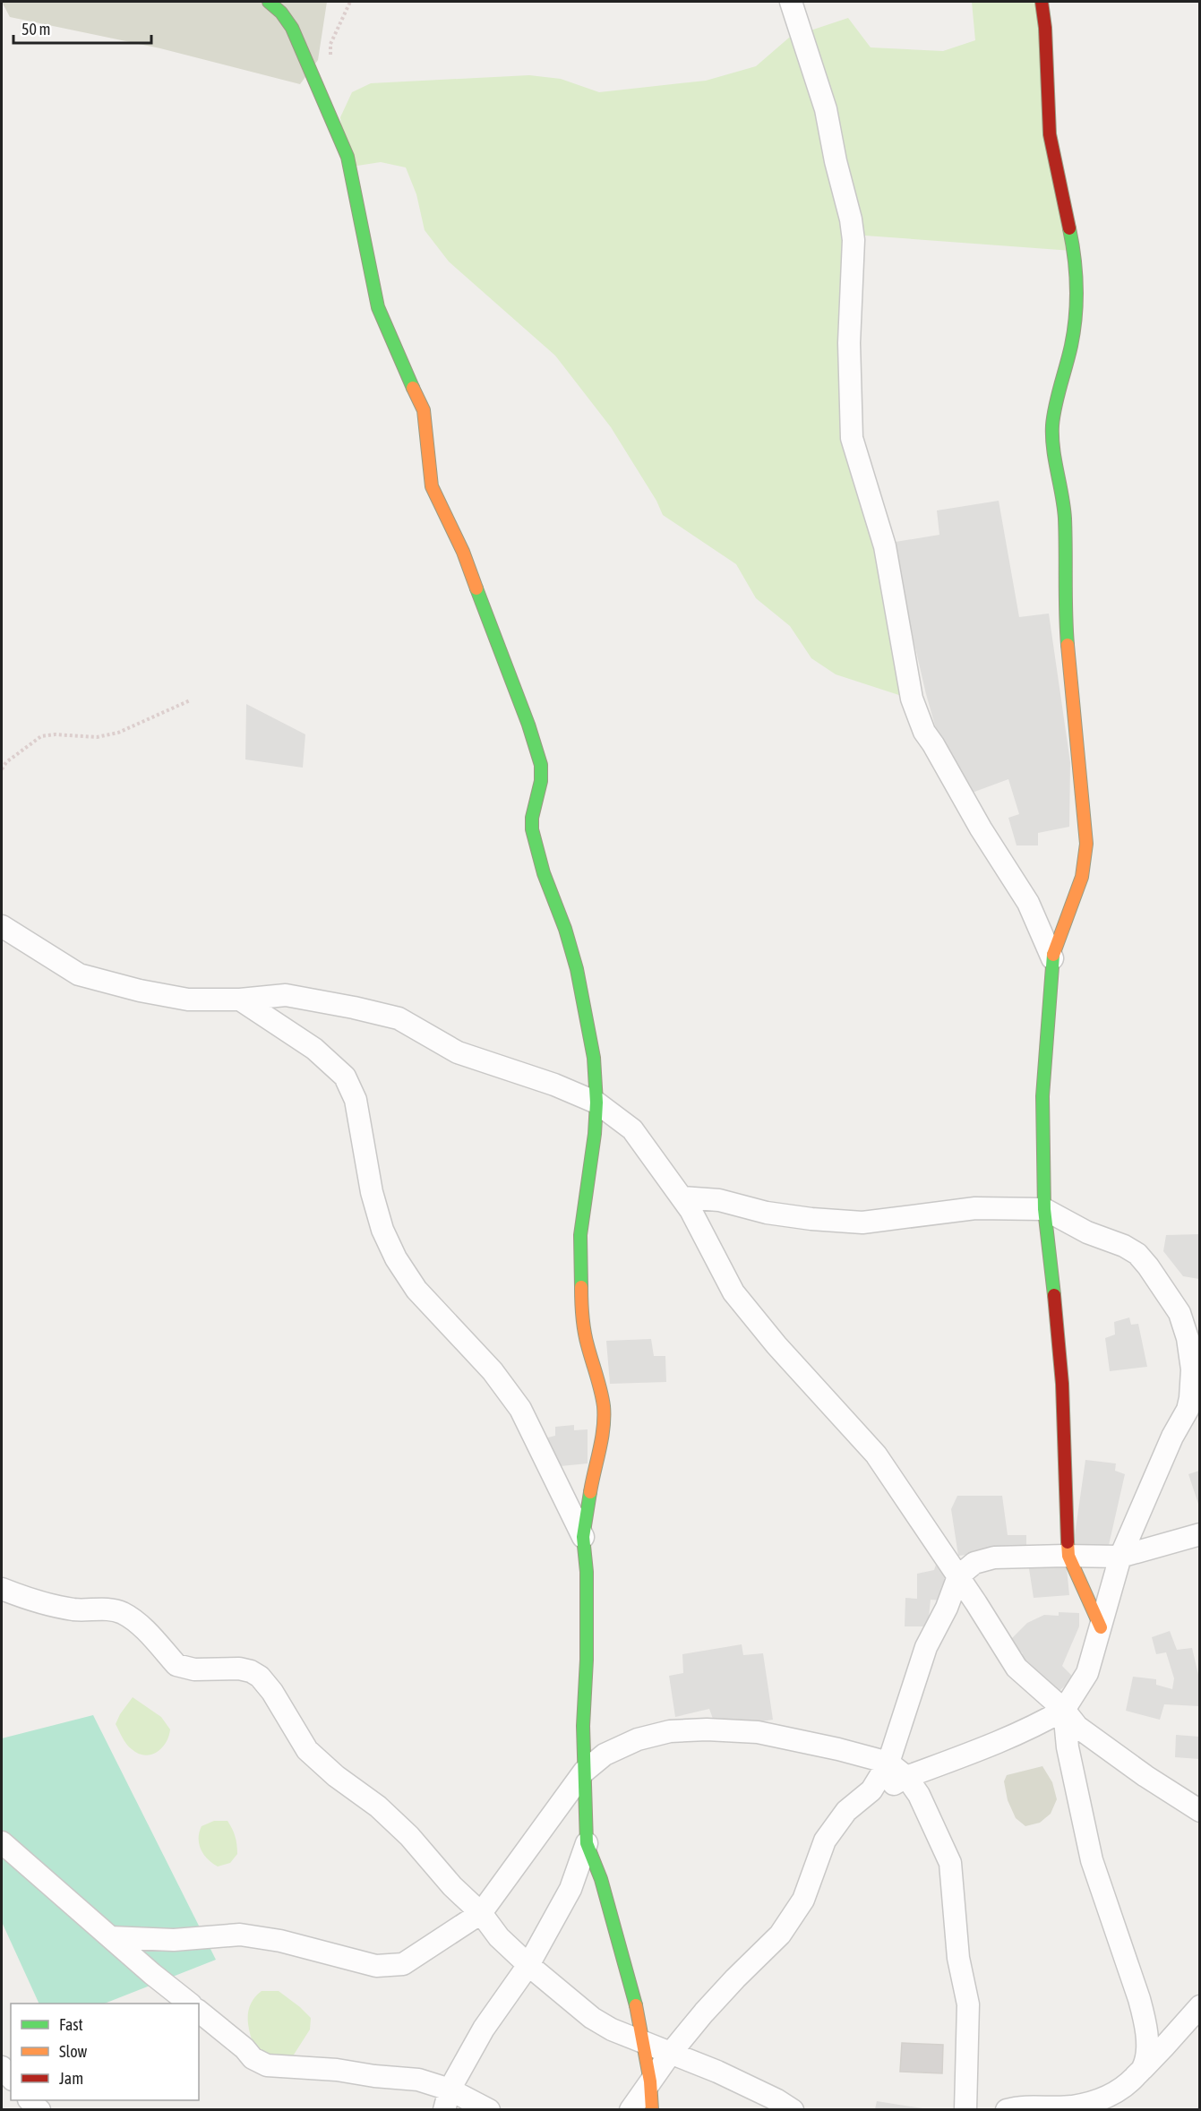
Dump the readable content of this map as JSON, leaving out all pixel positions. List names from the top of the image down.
{
  "legend": ["Fast", "Slow", "Jam"],
  "scale_bar": "50 m"
}
